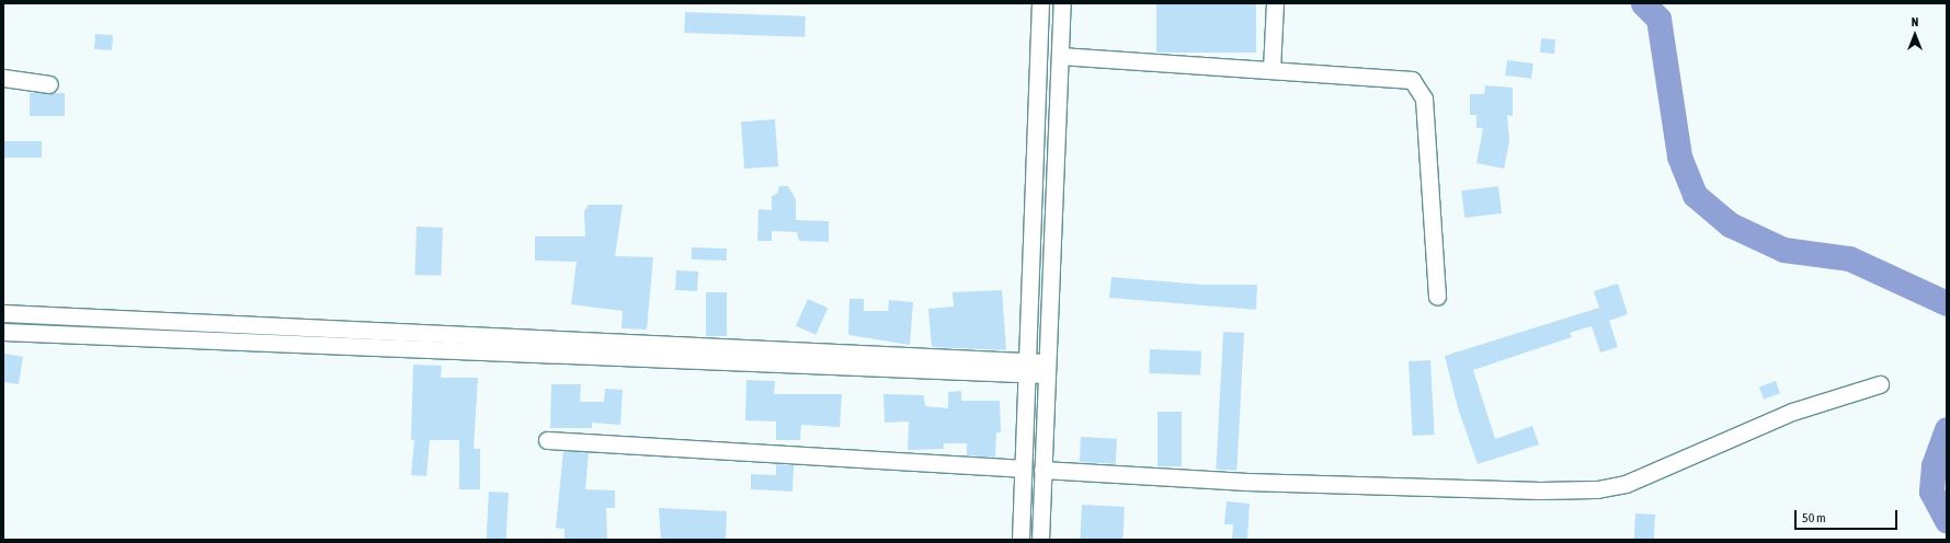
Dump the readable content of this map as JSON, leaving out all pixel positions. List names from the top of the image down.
{
  "scale_bar": "50 m",
  "north": "top"
}
